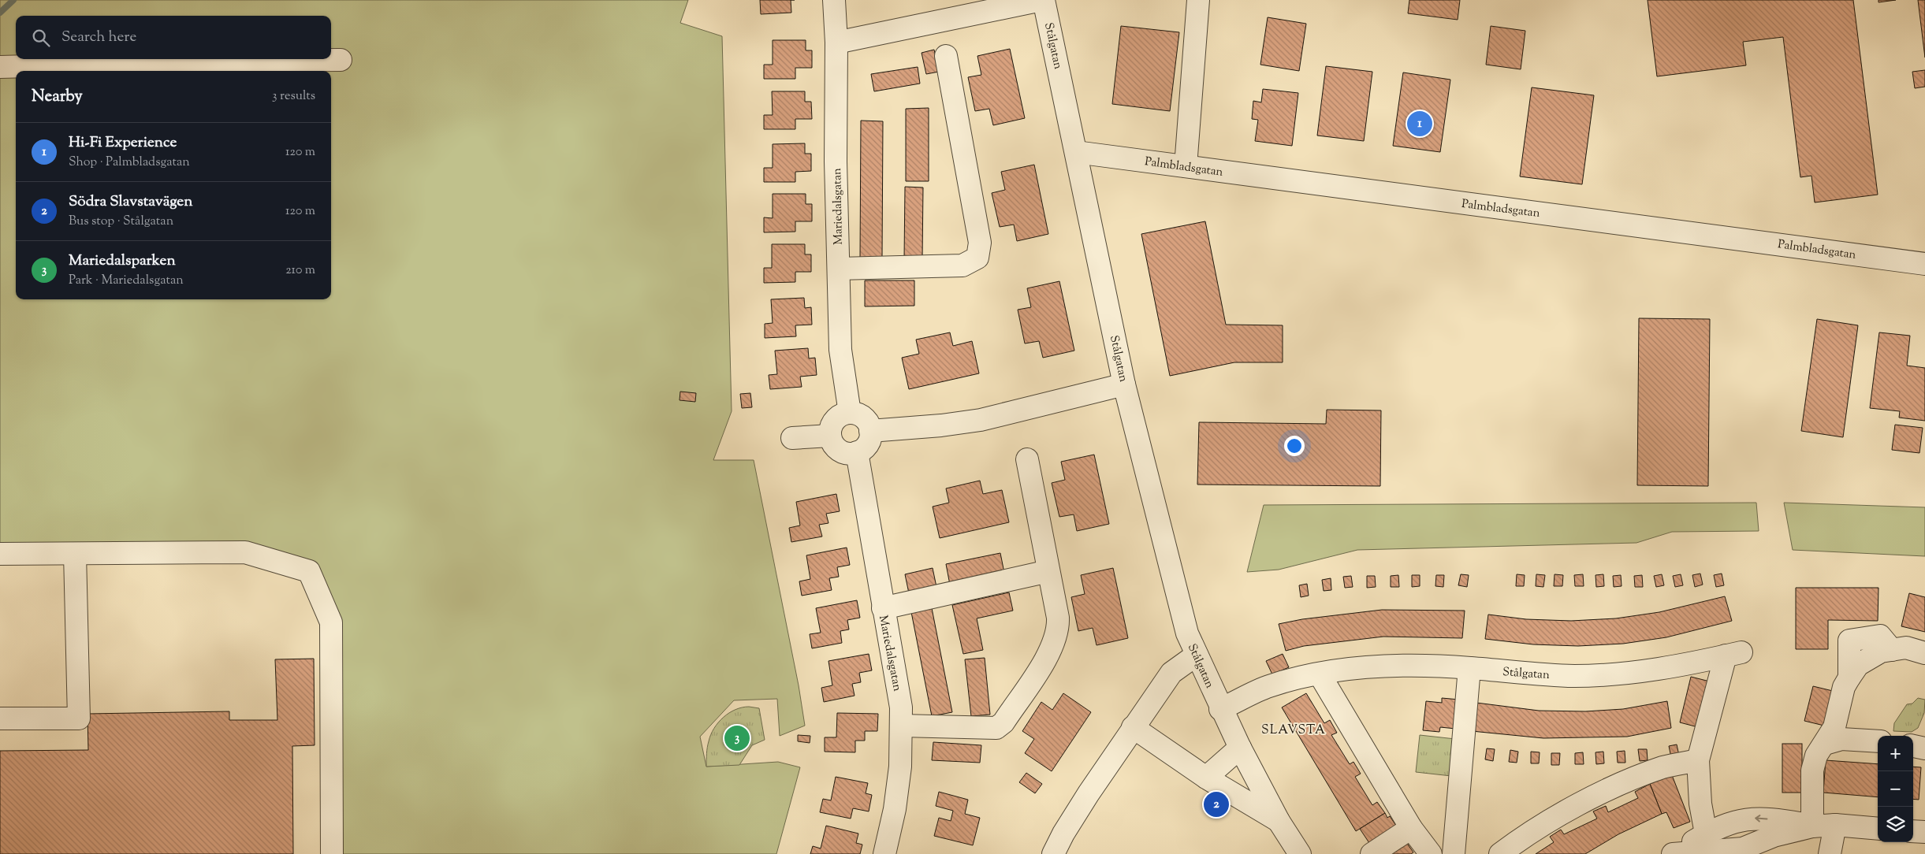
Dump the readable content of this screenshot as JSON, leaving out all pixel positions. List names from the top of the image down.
{
  "streets": {
    "street": ["Stålgatan", "Palmbladsgatan", "Mariedalsgatan"]
  },
  "crossings": [
    ["Stålgatan", "Palmbladsgatan"]
  ],
  "districts": ["SLAVSTA"],
  "page": {
    "search": "Search here",
    "heading": ["Nearby", "3 results"],
    "pins": ["1", "3", "2"],
    "list": [
      {
        "mark": "1",
        "name": "Hi-Fi Experience",
        "note": "Shop · Palmbladsgatan",
        "value": "120 m"
      },
      {
        "mark": "2",
        "name": "Södra Slavstavägen",
        "note": "Bus stop · Stålgatan",
        "value": "120 m"
      },
      {
        "mark": "3",
        "name": "Mariedalsparken",
        "note": "Park · Mariedalsgatan",
        "value": "210 m"
      }
    ],
    "map_buttons": ["+", "−"]
  }
}
